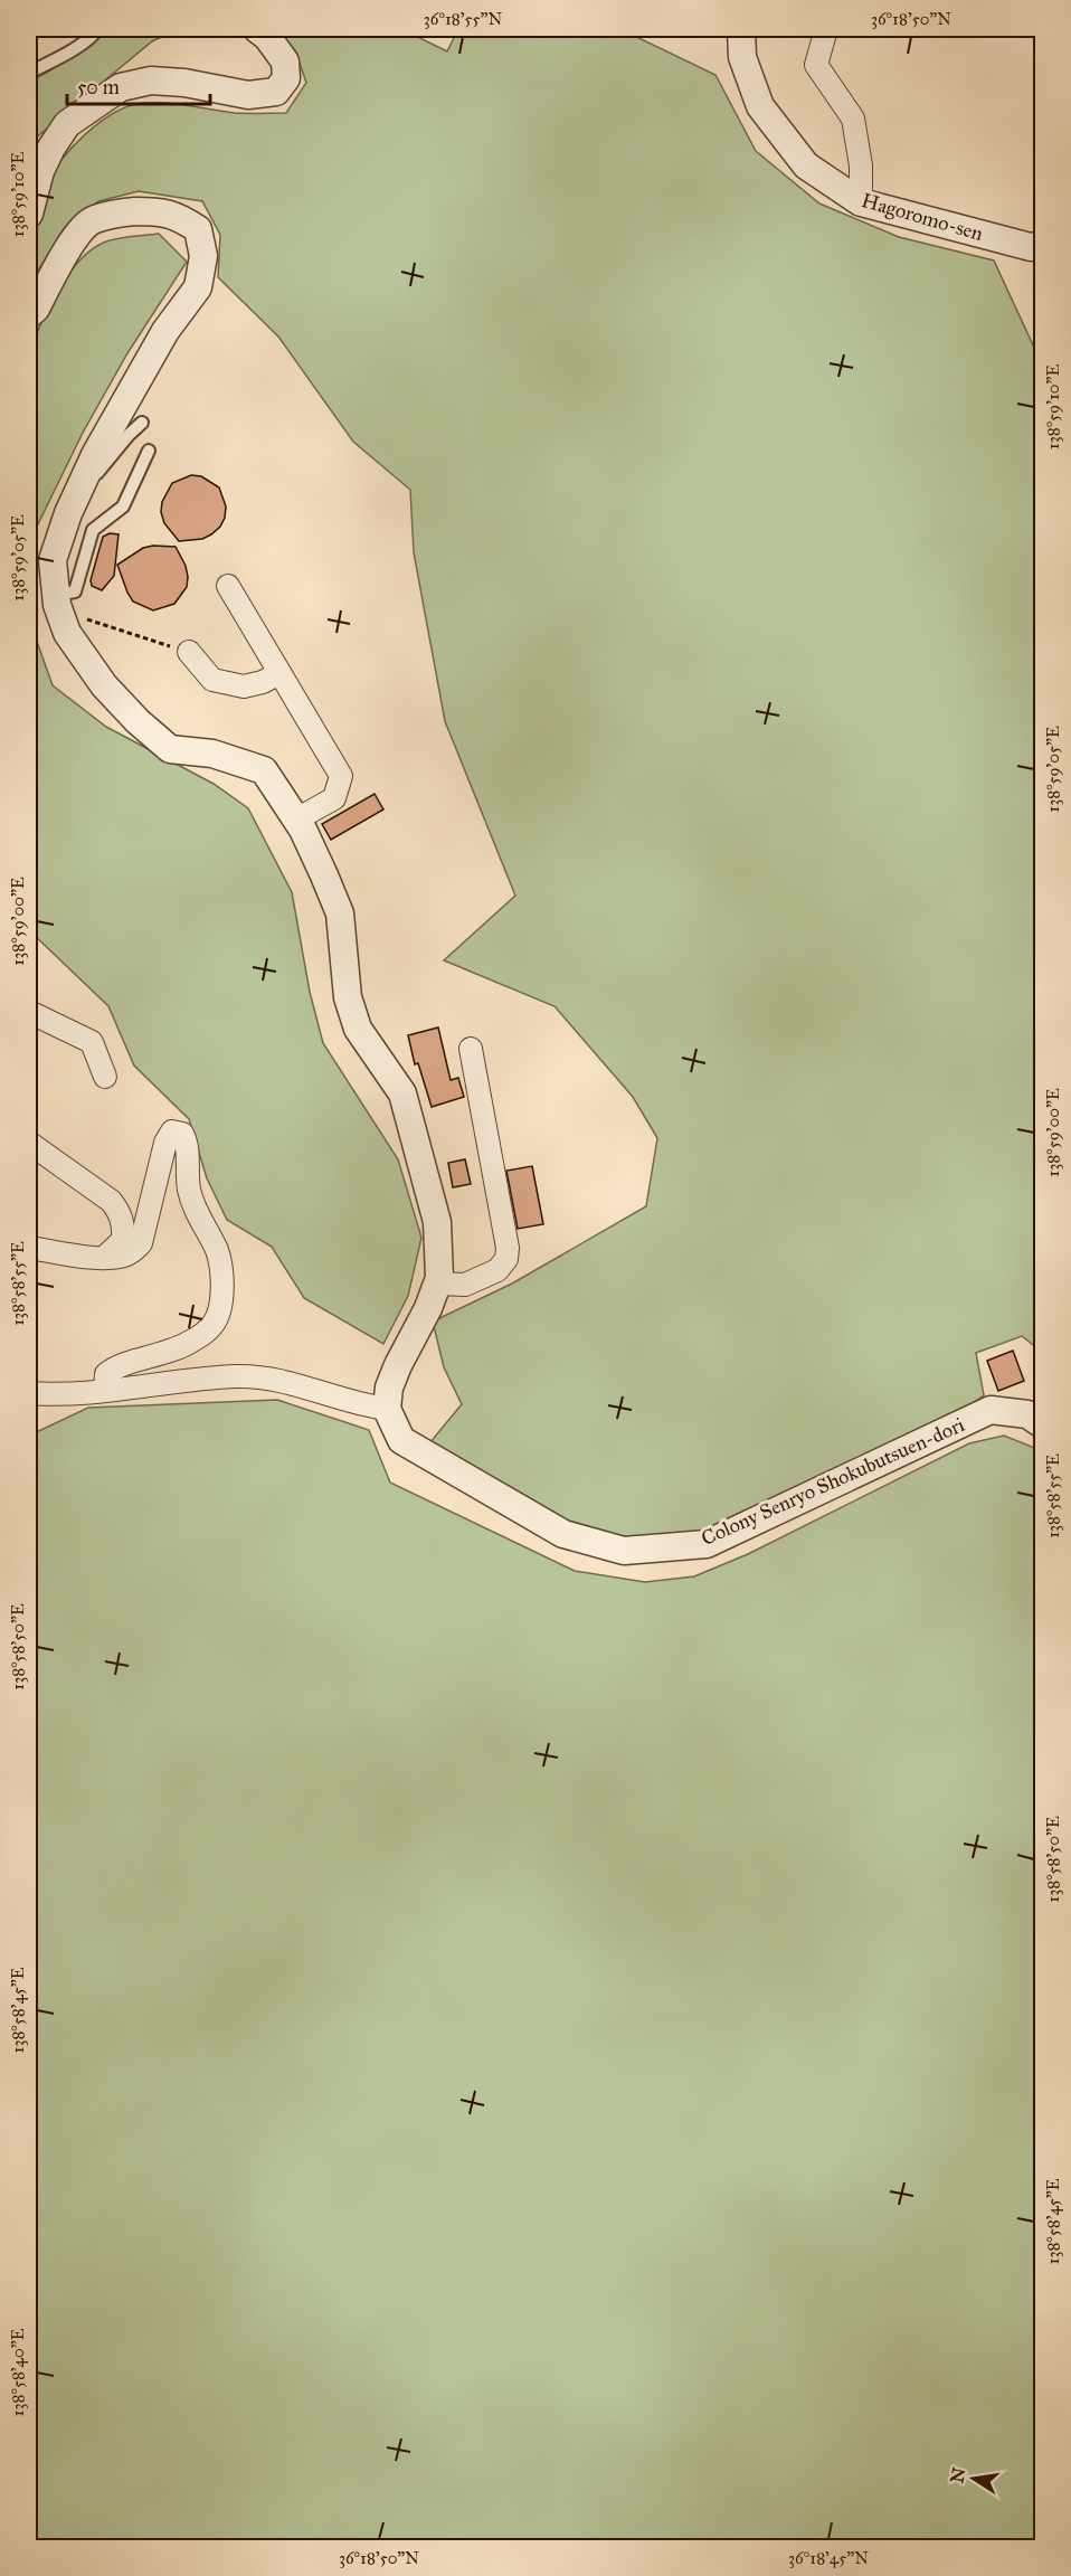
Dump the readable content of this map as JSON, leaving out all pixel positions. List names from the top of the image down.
{
  "streets": {
    "street": ["Hagoromo-sen", "Colony Senryo Shokubutsuen-dori"]
  },
  "scale_bar": "50 m",
  "north": "left",
  "coordinates": [
    "36°18'55\"N",
    "36°18'50\"N",
    "138°59'10\"E",
    "138°59'05\"E",
    "138°59'00\"E",
    "138°58'55\"E",
    "138°58'50\"E",
    "138°58'45\"E",
    "138°58'40\"E",
    "36°18'45\"N"
  ]
}
